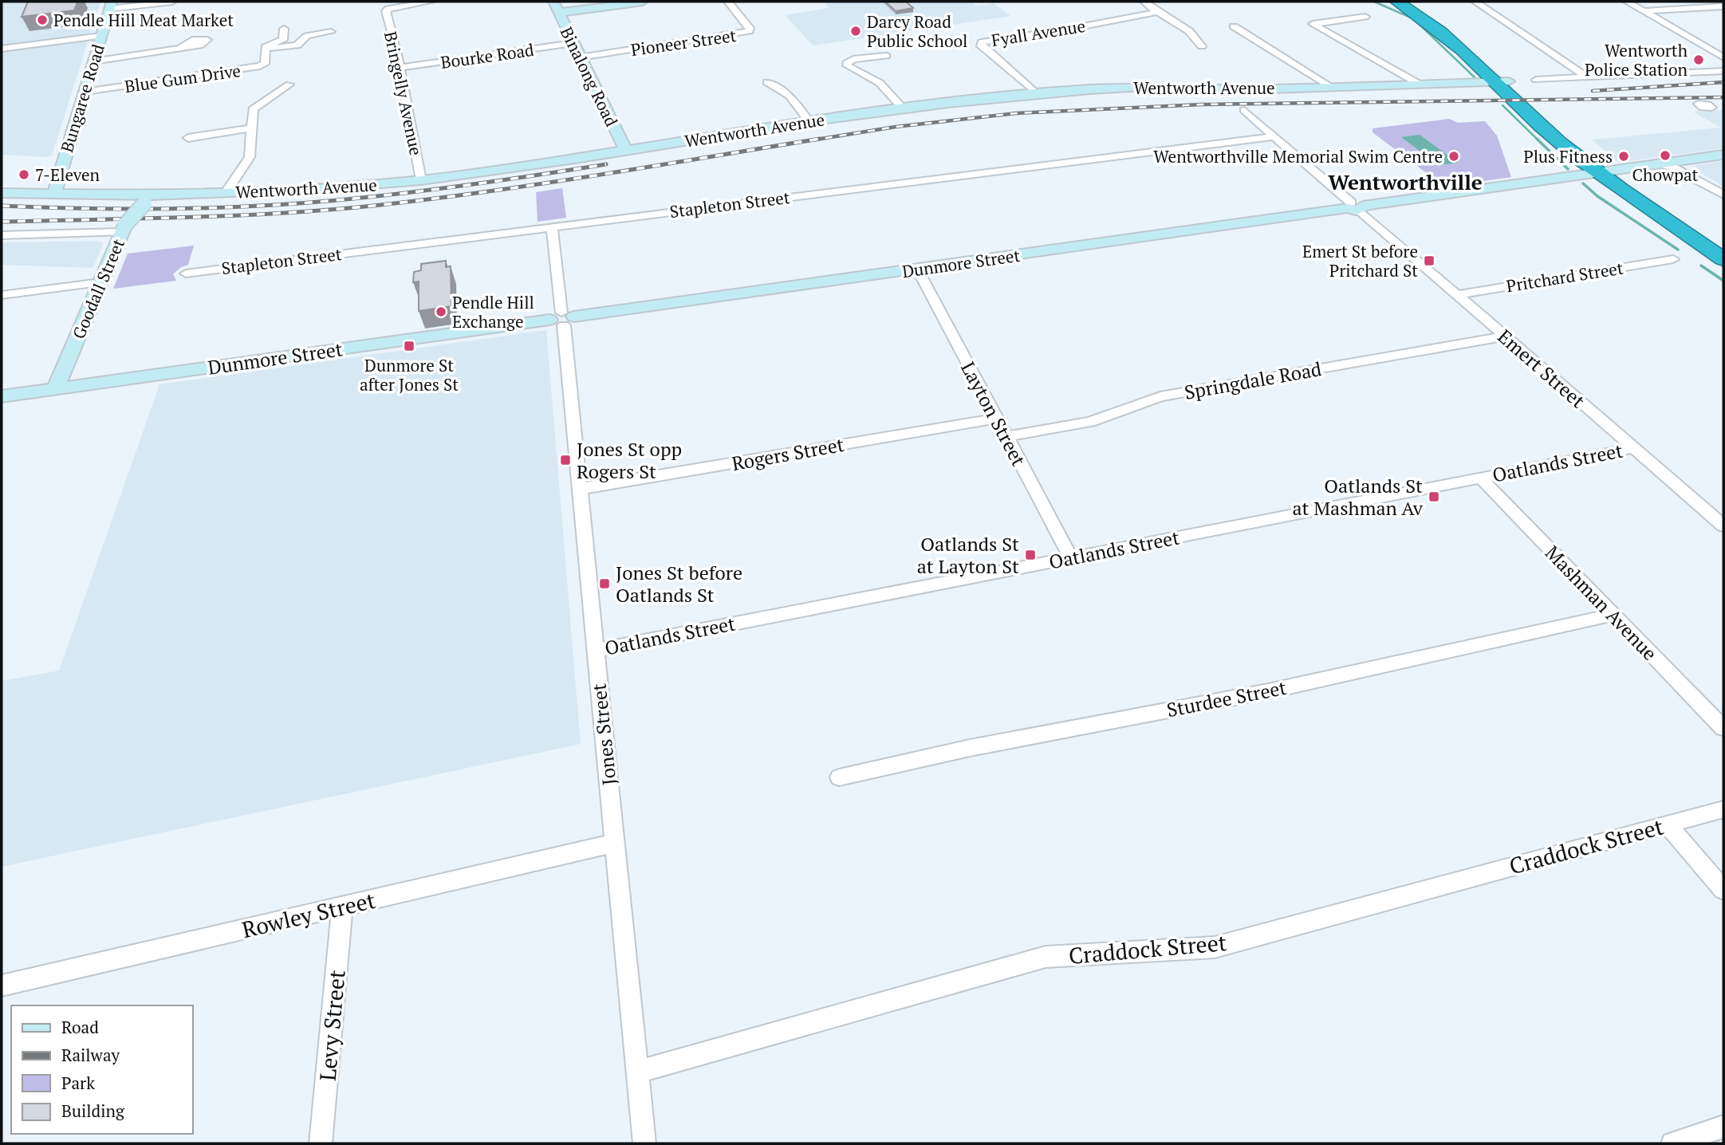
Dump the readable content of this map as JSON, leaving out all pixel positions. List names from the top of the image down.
{
  "streets": {
    "main road": [
      "Binalong Road",
      "Wentworth Avenue",
      "Bungaree Road",
      "Dunmore Street",
      "Goodall Street"
    ],
    "street": [
      "Fyall Avenue",
      "Pioneer Street",
      "Bourke Road",
      "Blue Gum Drive",
      "Bringelly Avenue",
      "Stapleton Street",
      "Pritchard Street",
      "Emert Street",
      "Springdale Road",
      "Layton Street",
      "Rogers Street",
      "Oatlands Street",
      "Mashman Avenue",
      "Sturdee Street",
      "Jones Street",
      "Craddock Street",
      "Rowley Street",
      "Levy Street"
    ]
  },
  "crossings": [
    ["Fyall Avenue", "Wentworth Avenue"],
    ["Pioneer Street", "Binalong Road"],
    ["Bourke Road", "Binalong Road"],
    ["Bourke Road", "Bringelly Avenue"],
    ["Binalong Road", "Wentworth Avenue"],
    ["Blue Gum Drive", "Bungaree Road"],
    ["Wentworth Avenue", "Bringelly Avenue"],
    ["Wentworth Avenue", "Bungaree Road"],
    ["Wentworth Avenue", "Goodall Street"],
    ["Stapleton Street", "Emert Street"],
    ["Stapleton Street", "Jones Street"],
    ["Dunmore Street", "Goodall Street"],
    ["Dunmore Street", "Emert Street"],
    ["Dunmore Street", "Layton Street"],
    ["Dunmore Street", "Jones Street"],
    ["Pritchard Street", "Emert Street"],
    ["Emert Street", "Springdale Road"],
    ["Emert Street", "Oatlands Street"],
    ["Springdale Road", "Layton Street"],
    ["Layton Street", "Rogers Street"],
    ["Layton Street", "Oatlands Street"],
    ["Rogers Street", "Jones Street"],
    ["Oatlands Street", "Mashman Avenue"],
    ["Oatlands Street", "Jones Street"],
    ["Mashman Avenue", "Sturdee Street"],
    ["Jones Street", "Craddock Street"],
    ["Jones Street", "Rowley Street"],
    ["Rowley Street", "Levy Street"]
  ],
  "districts": ["Wentworthville"],
  "places": {
    "other": [
      "Pendle Hill Meat Market",
      "Darcy Road Public School",
      "Wentworth Police Station",
      "Chowpat",
      "Wentworthville Memorial Swim Centre",
      "Plus Fitness",
      "7-Eleven",
      "Pendle Hill Exchange"
    ],
    "transit": [
      "Emert St before Pritchard St",
      "Dunmore St after Jones St",
      "Jones St opp Rogers St",
      "Oatlands St at Mashman Av",
      "Oatlands St at Layton St",
      "Jones St before Oatlands St"
    ]
  },
  "legend": [
    "Road",
    "Railway",
    "Park",
    "Building"
  ]
}
